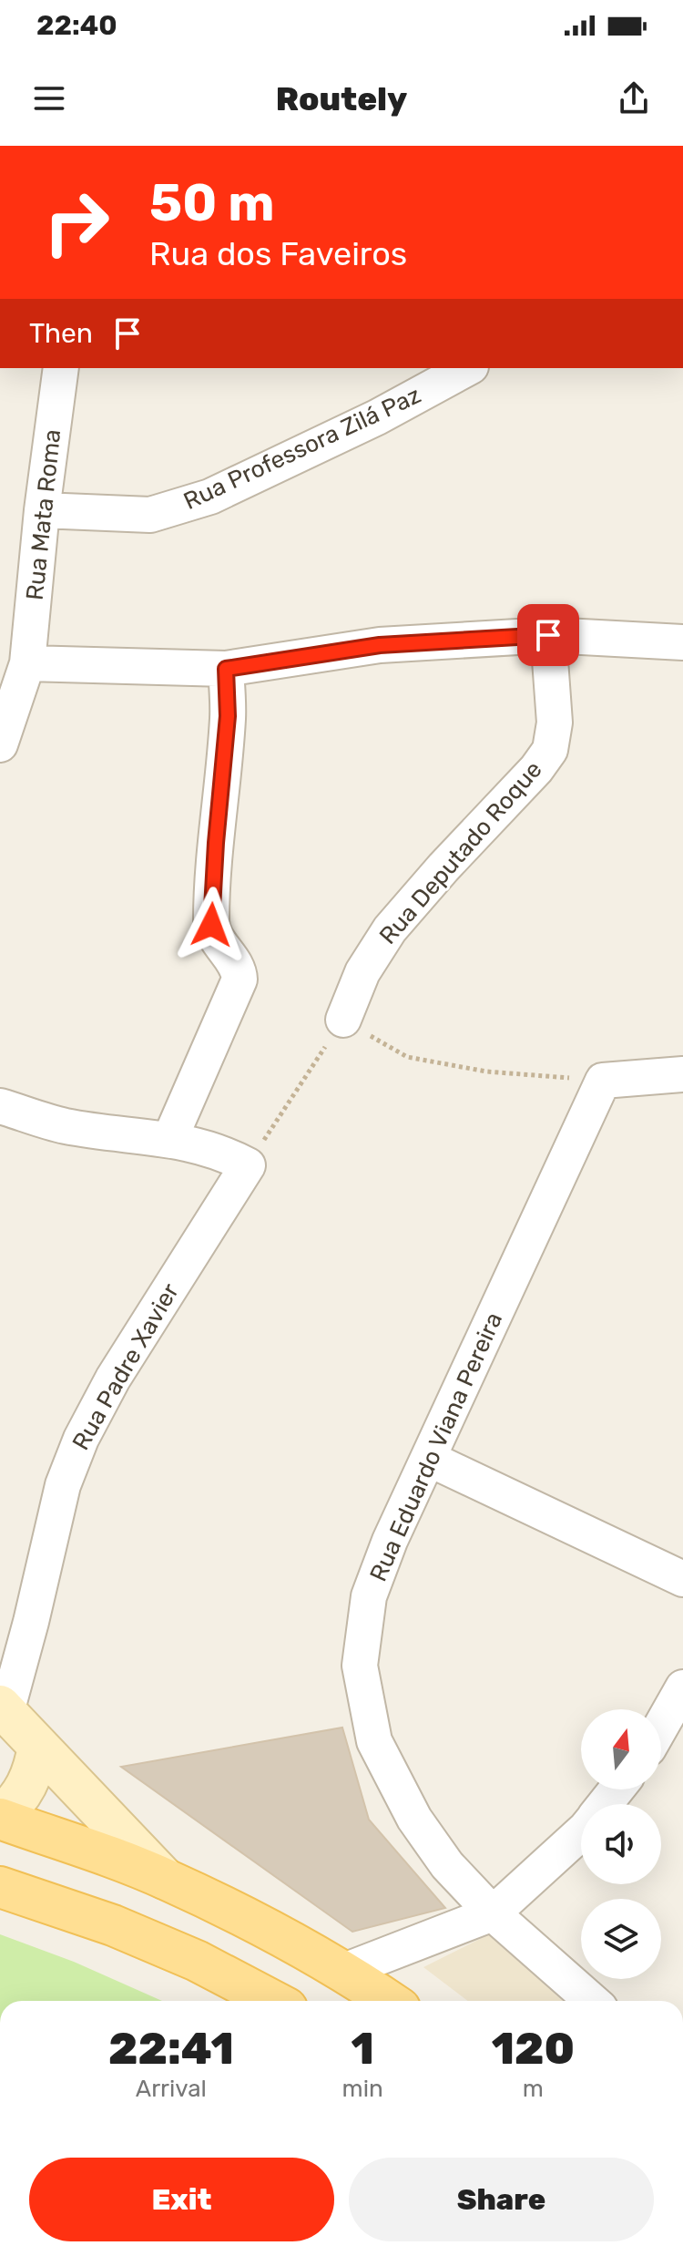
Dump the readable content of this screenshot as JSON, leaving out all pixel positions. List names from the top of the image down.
{
  "streets": {
    "street": [
      "Rua Professora Zilá Paz",
      "Rua Mata Roma",
      "Rua Deputado Roque",
      "Rua Padre Xavier",
      "Rua Eduardo Viana Pereira"
    ]
  },
  "crossings": [
    ["Rua Professora Zilá Paz", "Rua Mata Roma"]
  ],
  "north": "top",
  "page": {
    "status": "22:40",
    "header": "Routely",
    "turn": ["50 m", "Rua dos Faveiros"],
    "then": "Then",
    "eta": [
      "22:41",
      "Arrival",
      "1",
      "min",
      "120",
      "m"
    ],
    "buttons": ["Exit", "Share"]
  }
}
